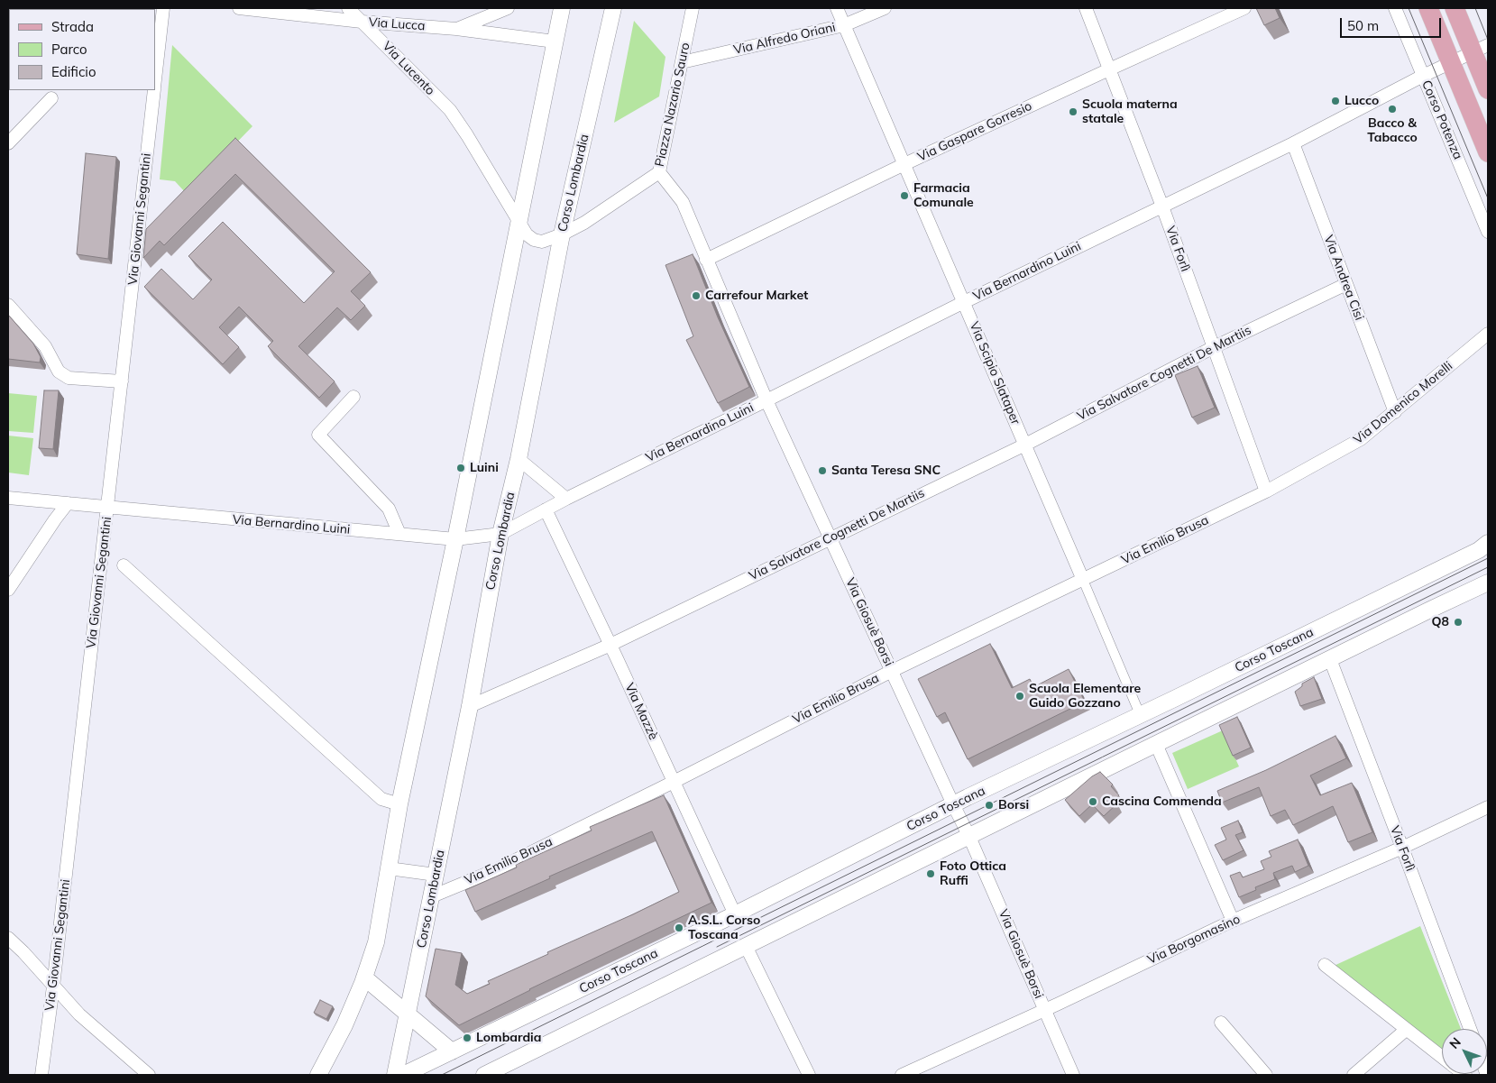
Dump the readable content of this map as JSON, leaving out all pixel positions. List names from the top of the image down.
{
  "streets": {
    "street": [
      "Via Lucca",
      "Via Alfredo Oriani",
      "Via Lucento",
      "Piazza Nazario Sauro",
      "Corso Potenza",
      "Via Gaspare Gorresio",
      "Corso Lombardia",
      "Via Giovanni Segantini",
      "Via Forlì",
      "Via Bernardino Luini",
      "Via Andrea Cisi",
      "Via Scipio Slataper",
      "Via Salvatore Cognetti De Martiis",
      "Via Domenico Morelli",
      "Via Emilio Brusa",
      "Via Giosuè Borsi",
      "Corso Toscana",
      "Via Mazzè",
      "Via Borgomasino"
    ]
  },
  "crossings": [
    ["Via Lucca", "Via Lucento"],
    ["Via Alfredo Oriani", "Piazza Nazario Sauro"],
    ["Via Alfredo Oriani", "Via Scipio Slataper"],
    ["Via Lucento", "Piazza Nazario Sauro"],
    ["Piazza Nazario Sauro", "Corso Lombardia"],
    ["Piazza Nazario Sauro", "Via Giosuè Borsi"],
    ["Corso Potenza", "Via Bernardino Luini"],
    ["Via Gaspare Gorresio", "Via Forlì"],
    ["Via Gaspare Gorresio", "Via Scipio Slataper"],
    ["Via Gaspare Gorresio", "Via Giosuè Borsi"],
    ["Corso Lombardia", "Via Bernardino Luini"],
    ["Corso Lombardia", "Via Salvatore Cognetti De Martiis"],
    ["Corso Lombardia", "Via Emilio Brusa"],
    ["Via Giovanni Segantini", "Via Bernardino Luini"],
    ["Via Forlì", "Via Bernardino Luini"],
    ["Via Forlì", "Via Salvatore Cognetti De Martiis"],
    ["Via Forlì", "Via Domenico Morelli"],
    ["Via Forlì", "Via Emilio Brusa"],
    ["Via Forlì", "Via Borgomasino"],
    ["Via Bernardino Luini", "Via Andrea Cisi"],
    ["Via Bernardino Luini", "Via Scipio Slataper"],
    ["Via Bernardino Luini", "Via Giosuè Borsi"],
    ["Via Bernardino Luini", "Via Mazzè"],
    ["Via Andrea Cisi", "Via Salvatore Cognetti De Martiis"],
    ["Via Andrea Cisi", "Via Domenico Morelli"],
    ["Via Scipio Slataper", "Via Salvatore Cognetti De Martiis"],
    ["Via Scipio Slataper", "Via Emilio Brusa"],
    ["Via Scipio Slataper", "Corso Toscana"],
    ["Via Salvatore Cognetti De Martiis", "Via Giosuè Borsi"],
    ["Via Salvatore Cognetti De Martiis", "Via Mazzè"],
    ["Via Domenico Morelli", "Via Emilio Brusa"],
    ["Via Emilio Brusa", "Via Giosuè Borsi"],
    ["Via Emilio Brusa", "Via Mazzè"],
    ["Via Giosuè Borsi", "Corso Toscana"],
    ["Via Giosuè Borsi", "Via Borgomasino"],
    ["Corso Toscana", "Via Mazzè"]
  ],
  "places": [
    "Lucco",
    "Bacco & Tabacco",
    "Scuola materna statale",
    "Farmacia Comunale",
    "Carrefour Market",
    "Luini",
    "Santa Teresa SNC",
    "Q8",
    "Scuola Elementare Guido Gozzano",
    "Cascina Commenda",
    "Borsi",
    "Foto Ottica Ruffi",
    "A.S.L. Corso Toscana",
    "Lombardia"
  ],
  "legend": ["Strada", "Parco", "Edificio"],
  "scale_bar": "50 m",
  "north": "top left"
}
